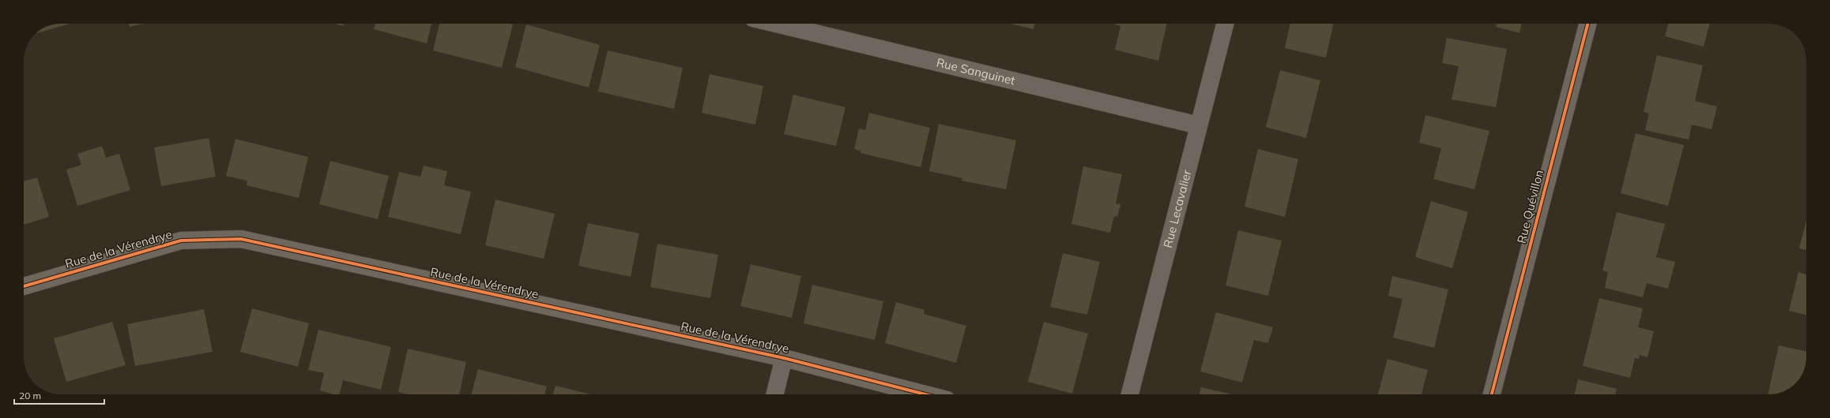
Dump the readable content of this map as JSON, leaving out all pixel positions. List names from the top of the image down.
{
  "streets": {
    "street": [
      "Rue Sanguinet",
      "Rue Quévillon",
      "Rue Lecavalier",
      "Rue de la Vérendrye"
    ]
  },
  "crossings": [
    ["Rue Sanguinet", "Rue Lecavalier"]
  ],
  "scale_bar": "20 m"
}
